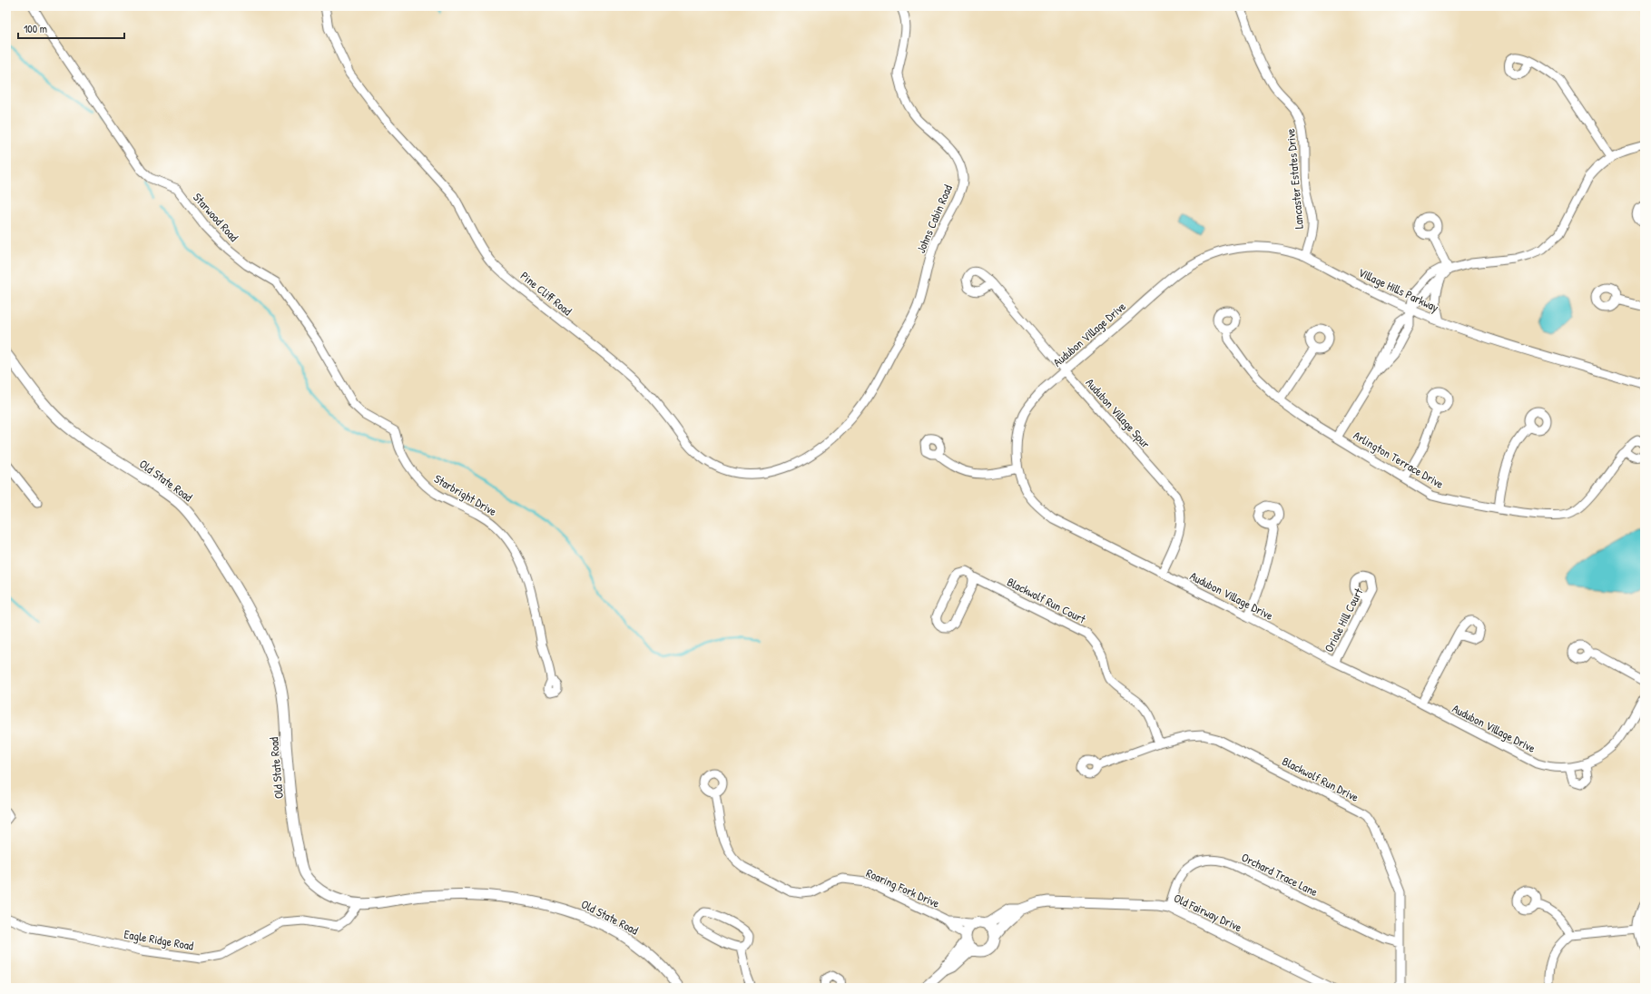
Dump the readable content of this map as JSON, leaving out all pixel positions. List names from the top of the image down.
{
  "streets": {
    "street": [
      "Lancaster Estates Drive",
      "Starwood Road",
      "Johns Cabin Road",
      "Village Hills Parkway",
      "Pine Cliff Road",
      "Audubon Village Drive",
      "Audubon Village Spur",
      "Arlington Terrace Drive",
      "Old State Road",
      "Starbright Drive",
      "Blackwolf Run Court",
      "Oriole Hill Court",
      "Blackwolf Run Drive",
      "Orchard Trace Lane",
      "Roaring Fork Drive",
      "Old Fairway Drive",
      "Eagle Ridge Road"
    ]
  },
  "crossings": [
    ["Lancaster Estates Drive", "Village Hills Parkway"],
    ["Starwood Road", "Starbright Drive"],
    ["Johns Cabin Road", "Pine Cliff Road"],
    ["Village Hills Parkway", "Audubon Village Drive"],
    ["Audubon Village Drive", "Audubon Village Spur"],
    ["Audubon Village Drive", "Oriole Hill Court"],
    ["Old State Road", "Eagle Ridge Road"],
    ["Blackwolf Run Court", "Blackwolf Run Drive"],
    ["Blackwolf Run Drive", "Orchard Trace Lane"],
    ["Orchard Trace Lane", "Old Fairway Drive"],
    ["Roaring Fork Drive", "Old Fairway Drive"]
  ],
  "scale_bar": "100 m"
}
